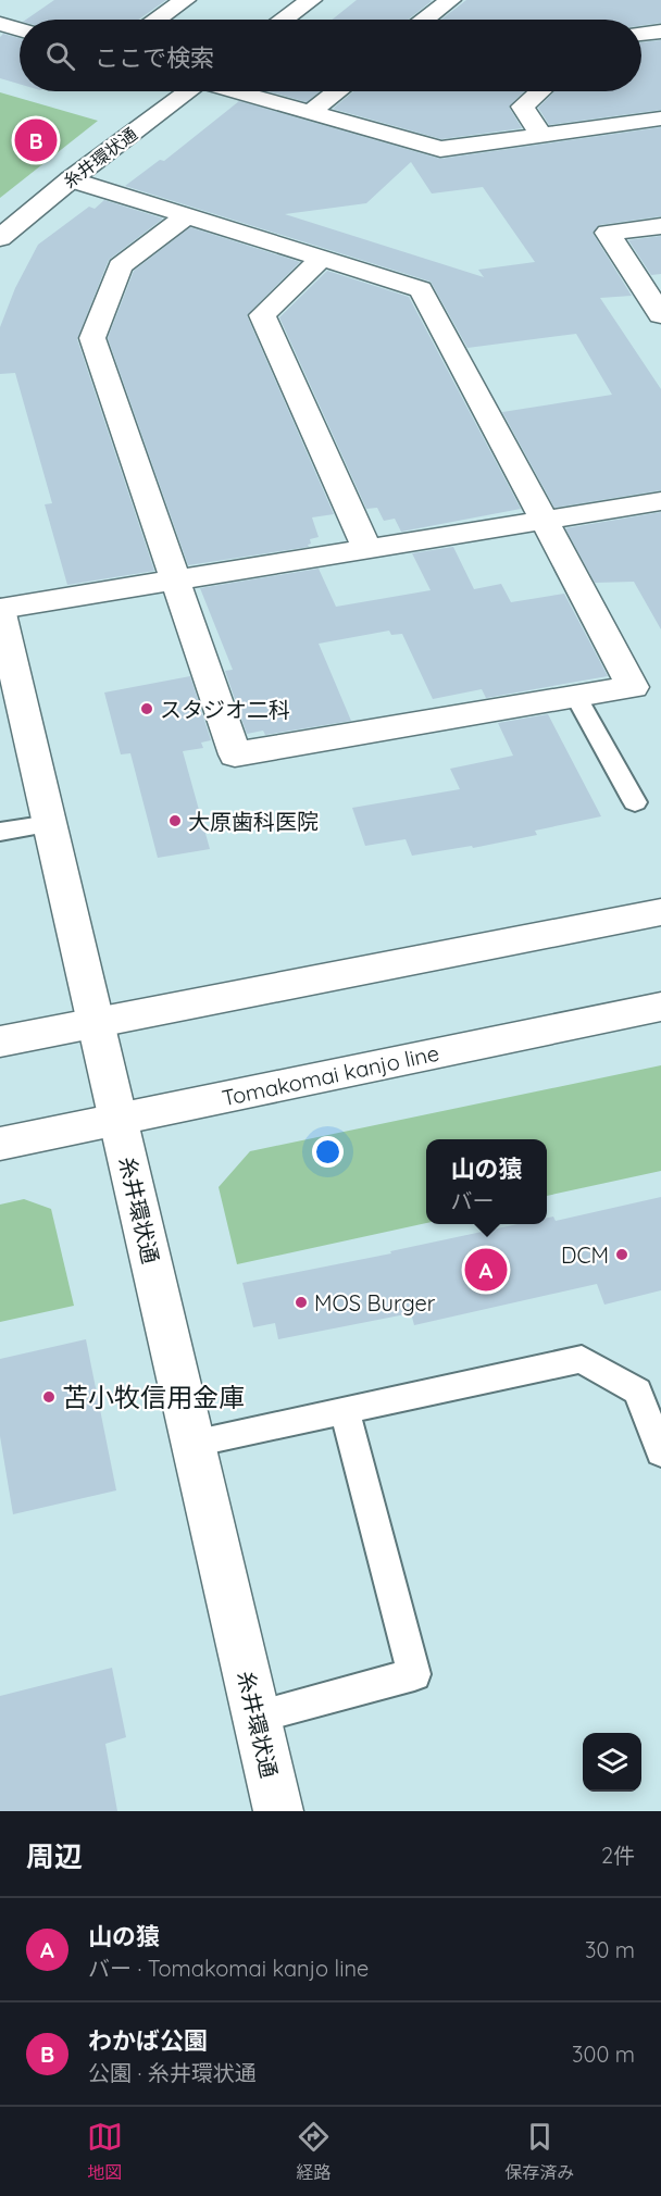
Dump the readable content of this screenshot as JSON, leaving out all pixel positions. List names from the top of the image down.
{
  "streets": {
    "street": ["糸井環状通", "Tomakomai kanjo line"]
  },
  "crossings": [
    ["糸井環状通", "Tomakomai kanjo line"]
  ],
  "places": [
    "スタジオ二科",
    "大原歯科医院",
    "DCM",
    "MOS Burger",
    "苫小牧信用金庫"
  ],
  "page": {
    "search": "ここで検索",
    "pins": ["B", "A"],
    "popup": ["山の猿", "バー"],
    "heading": ["周辺", "2件"],
    "list": [
      {
        "mark": "A",
        "name": "山の猿",
        "note": "バー · Tomakomai kanjo line",
        "value": "30 m"
      },
      {
        "mark": "B",
        "name": "わかば公園",
        "note": "公園 · 糸井環状通",
        "value": "300 m"
      }
    ],
    "nav": ["地図", "経路", "保存済み"]
  }
}
